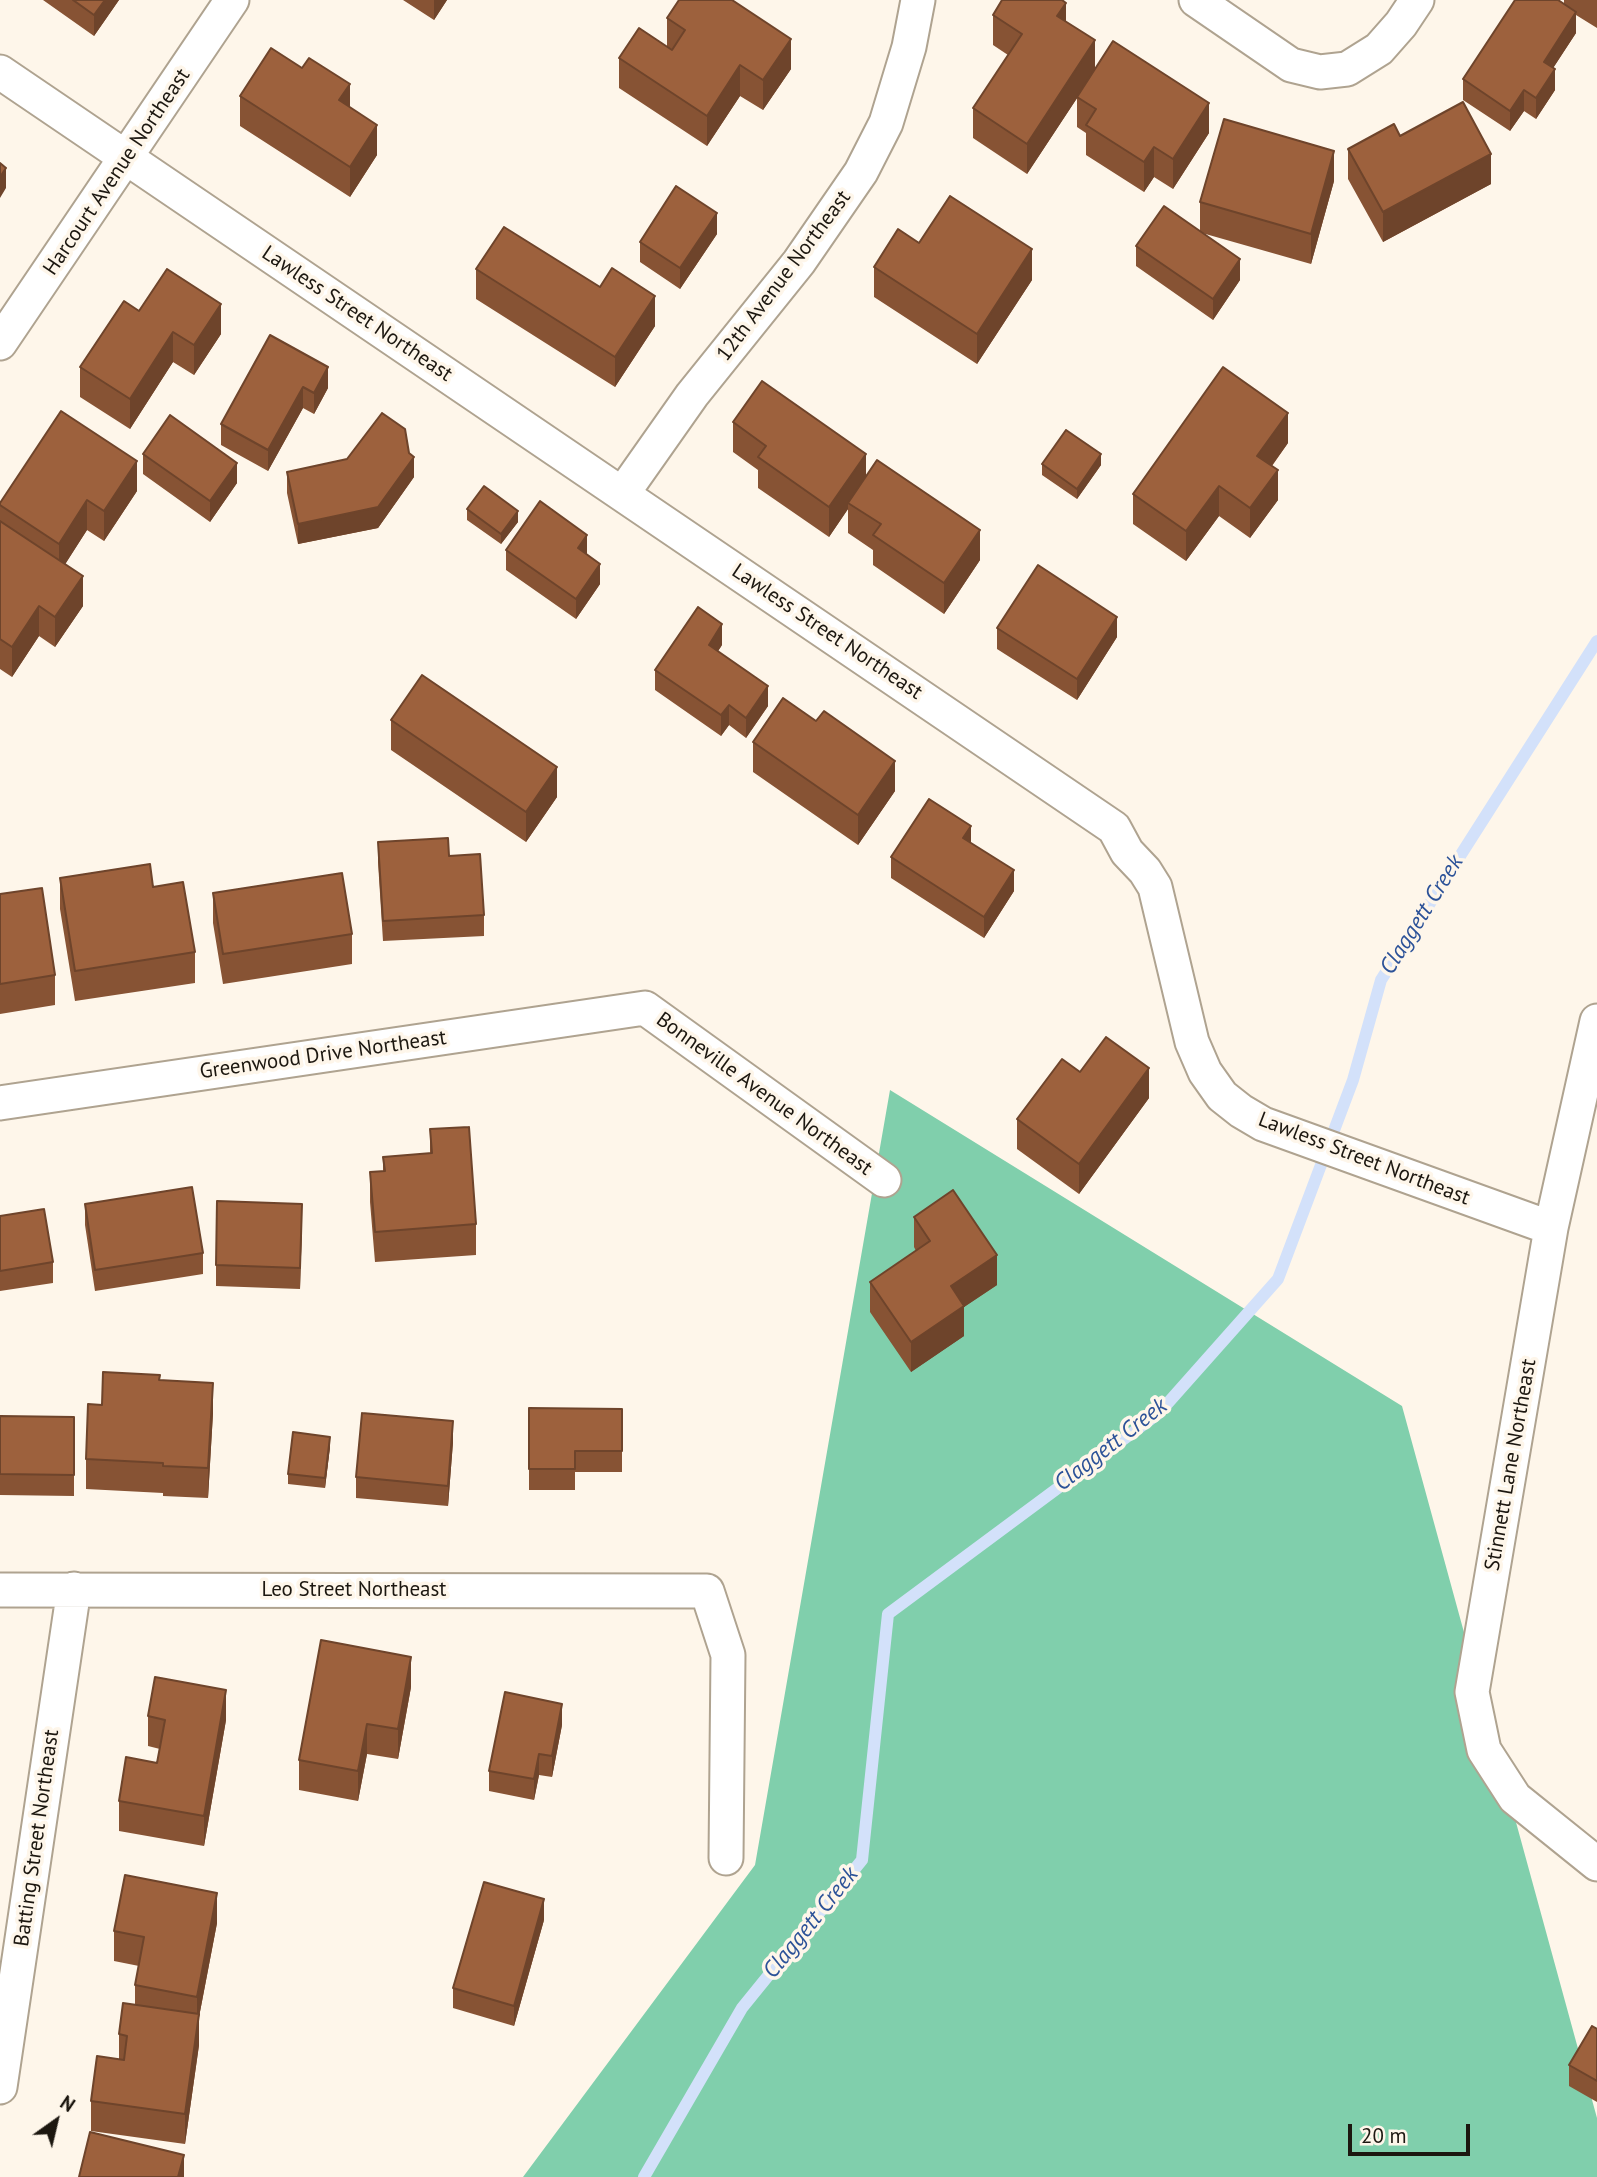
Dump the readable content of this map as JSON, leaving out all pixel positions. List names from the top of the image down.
{
  "streets": {
    "street": [
      "Harcourt Avenue Northeast",
      "12th Avenue Northeast",
      "Lawless Street Northeast",
      "Greenwood Drive Northeast",
      "Bonneville Avenue Northeast",
      "Stinnett Lane Northeast",
      "Leo Street Northeast",
      "Batting Street Northeast"
    ]
  },
  "crossings": [
    ["Harcourt Avenue Northeast", "Lawless Street Northeast"],
    ["12th Avenue Northeast", "Lawless Street Northeast"],
    ["Lawless Street Northeast", "Stinnett Lane Northeast"],
    ["Greenwood Drive Northeast", "Bonneville Avenue Northeast"],
    ["Leo Street Northeast", "Batting Street Northeast"]
  ],
  "water": ["Claggett Creek"],
  "scale_bar": "20 m",
  "north": "top right"
}
